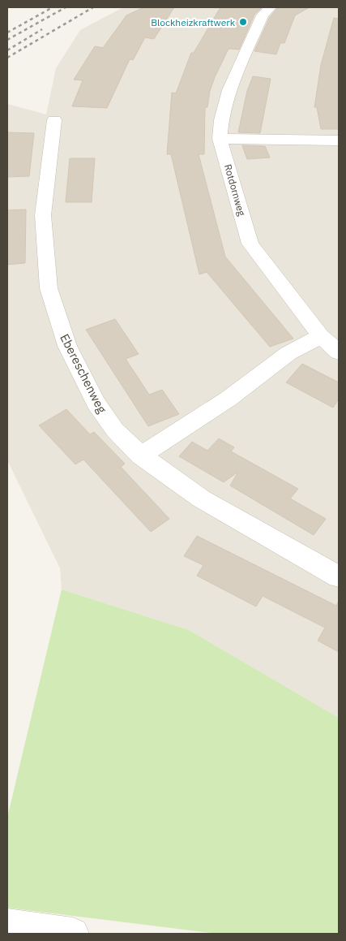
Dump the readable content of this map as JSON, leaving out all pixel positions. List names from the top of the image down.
{
  "streets": {
    "street": ["Rotdornweg", "Ebereschenweg"]
  },
  "places": ["Blockheizkraftwerk"]
}
